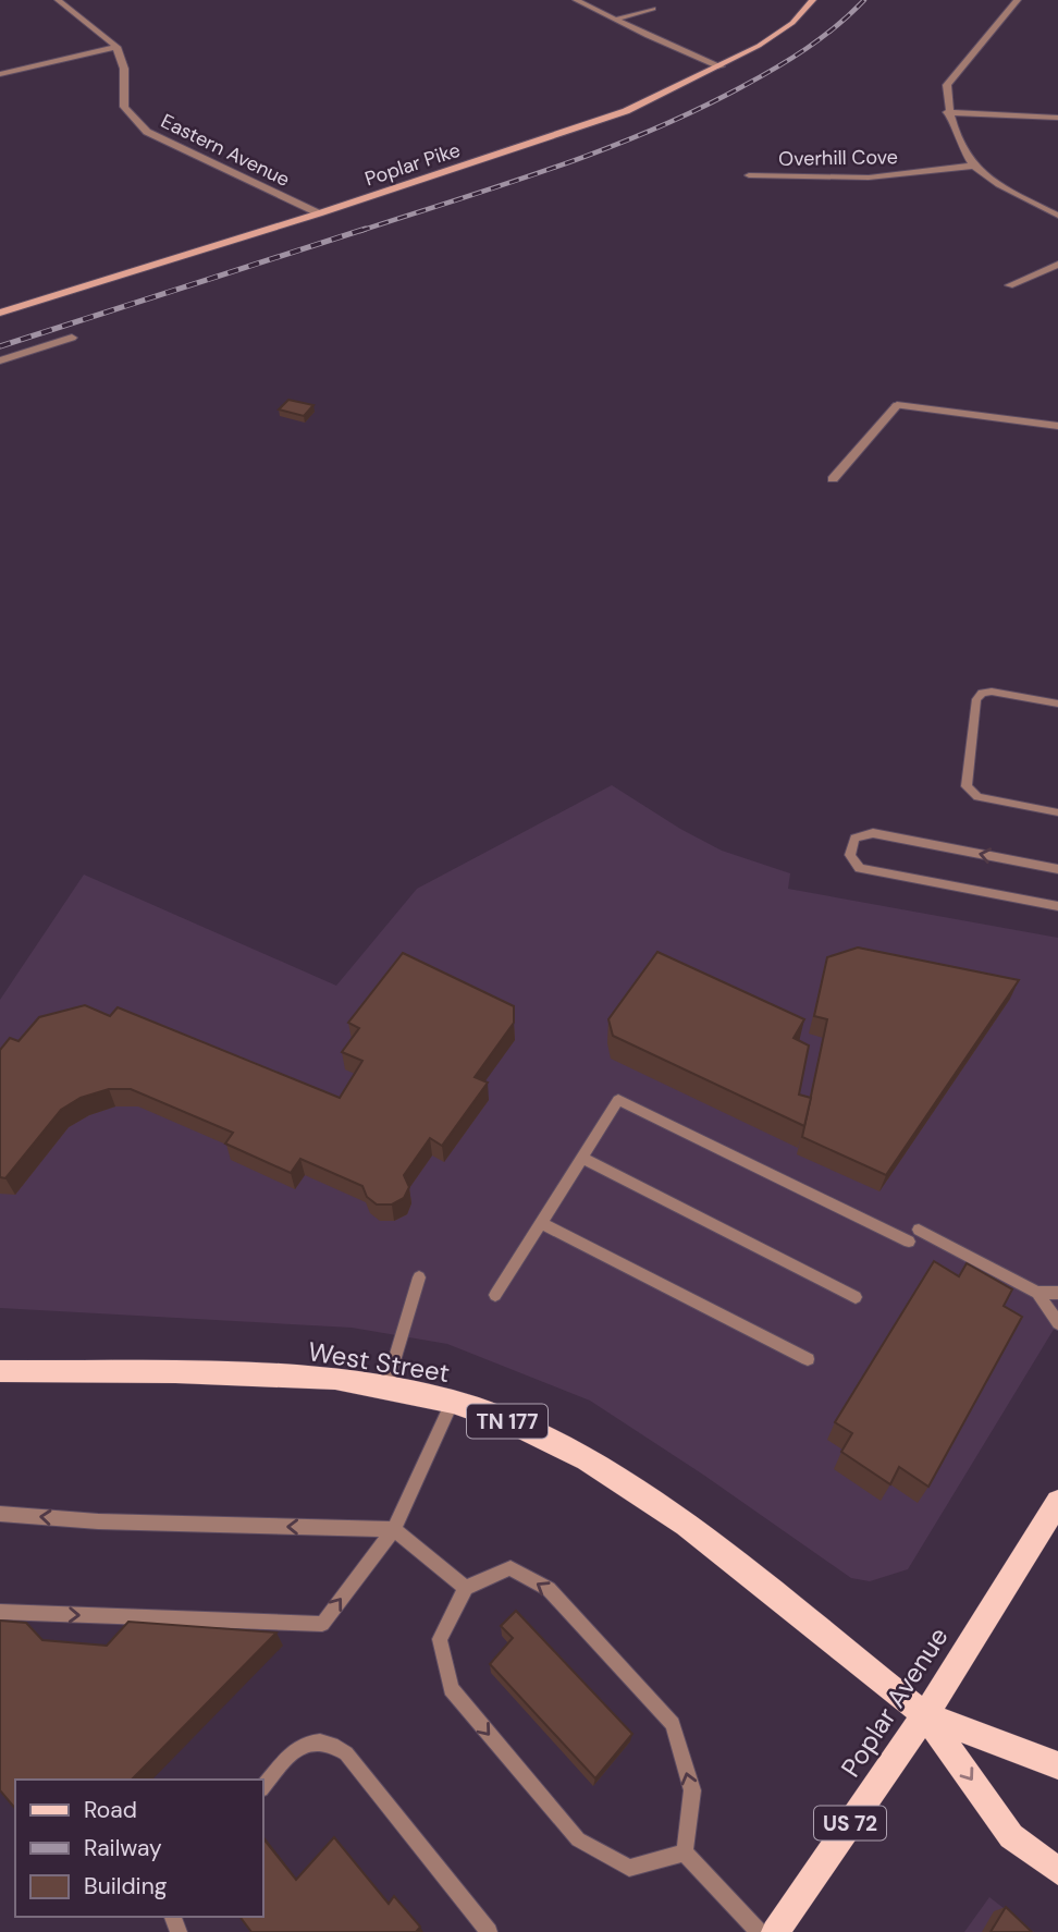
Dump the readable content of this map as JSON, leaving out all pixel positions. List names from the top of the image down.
{
  "streets": {
    "main road": [
      "Poplar Pike",
      "West Street",
      "TN 177",
      "Poplar Avenue",
      "US 72"
    ],
    "street": ["Eastern Avenue", "Overhill Cove"]
  },
  "crossings": [
    ["Eastern Avenue", "Poplar Pike"],
    ["West Street", "Poplar Avenue"]
  ],
  "legend": ["Road", "Railway", "Building"]
}
